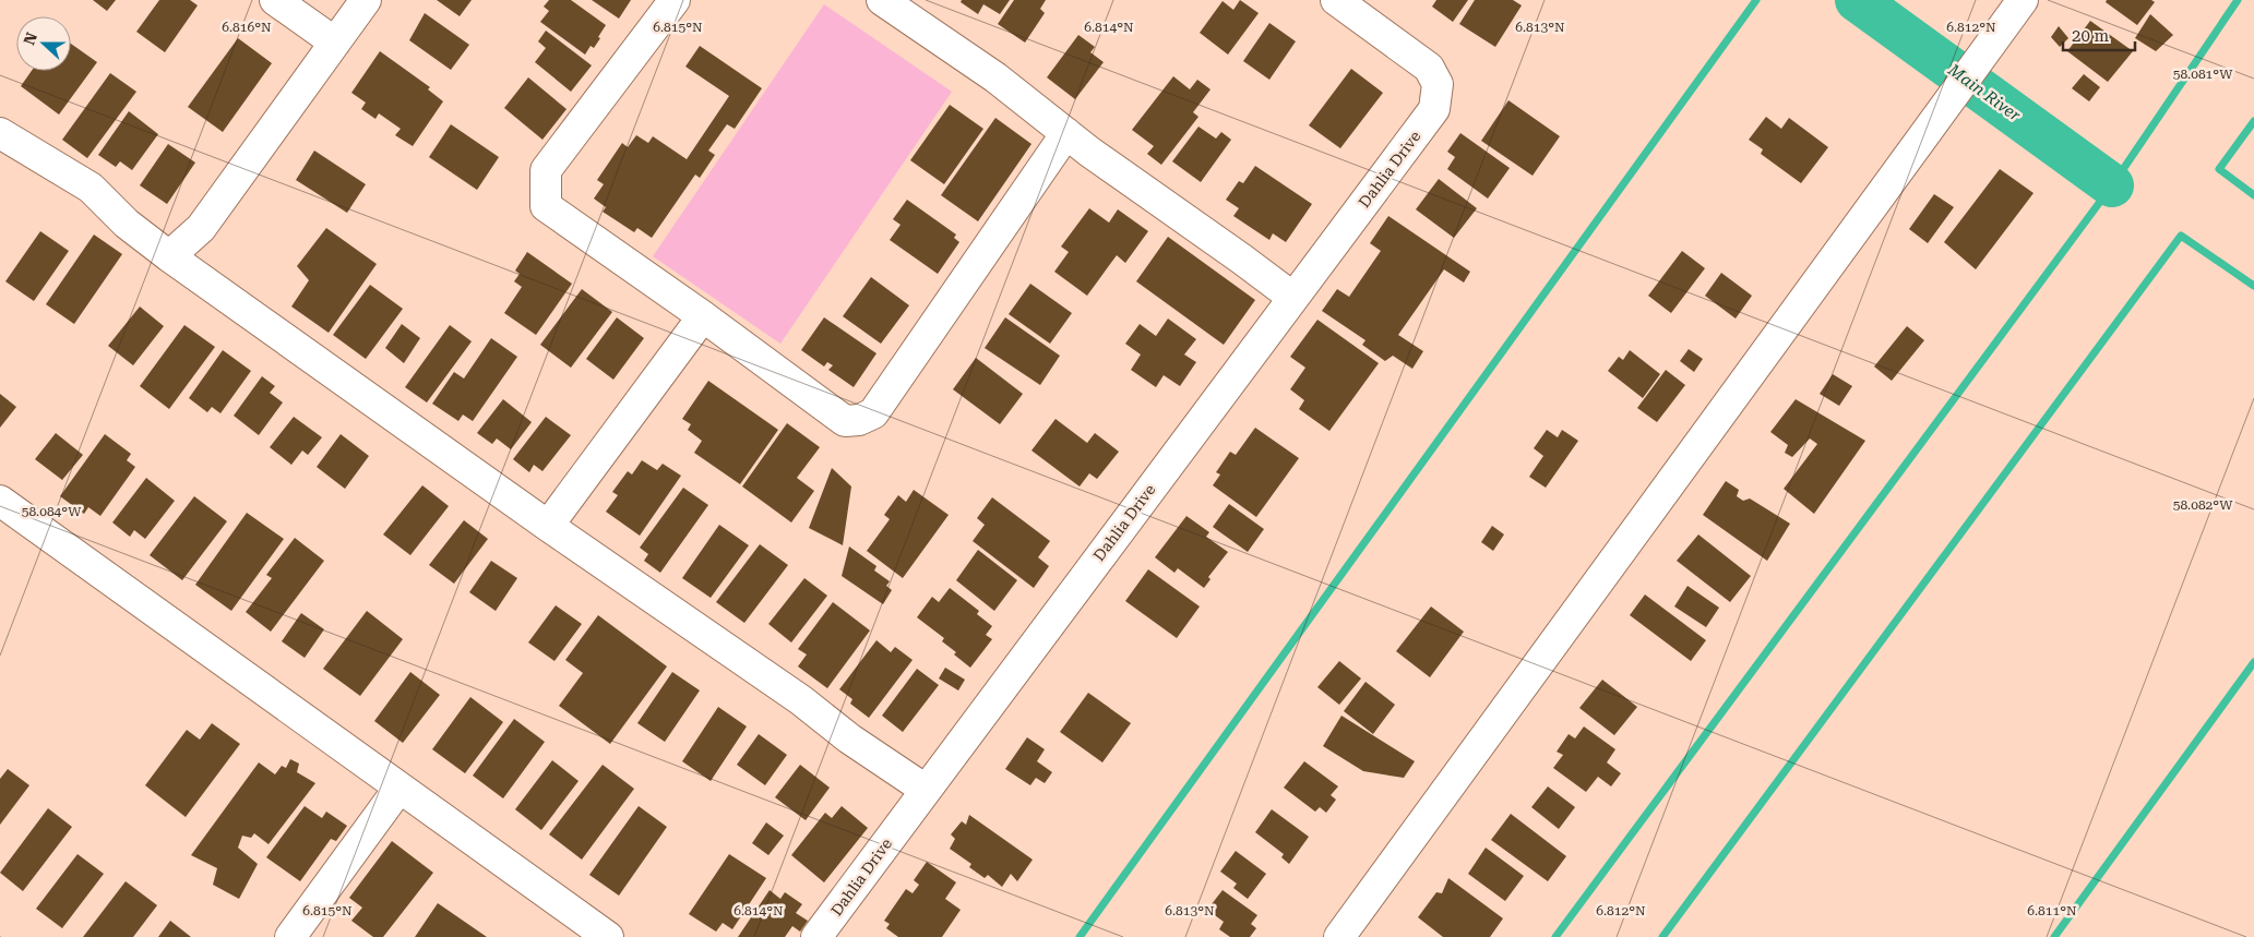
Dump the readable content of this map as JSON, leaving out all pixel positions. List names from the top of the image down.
{
  "streets": {
    "street": ["Dahlia Drive"]
  },
  "water": ["Main River"],
  "scale_bar": "20 m",
  "north": "left",
  "coordinates": [
    "6.816°N",
    "6.815°N",
    "6.814°N",
    "6.813°N",
    "6.812°N",
    "58.081°W",
    "58.082°W",
    "58.084°W",
    "6.811°N"
  ]
}
